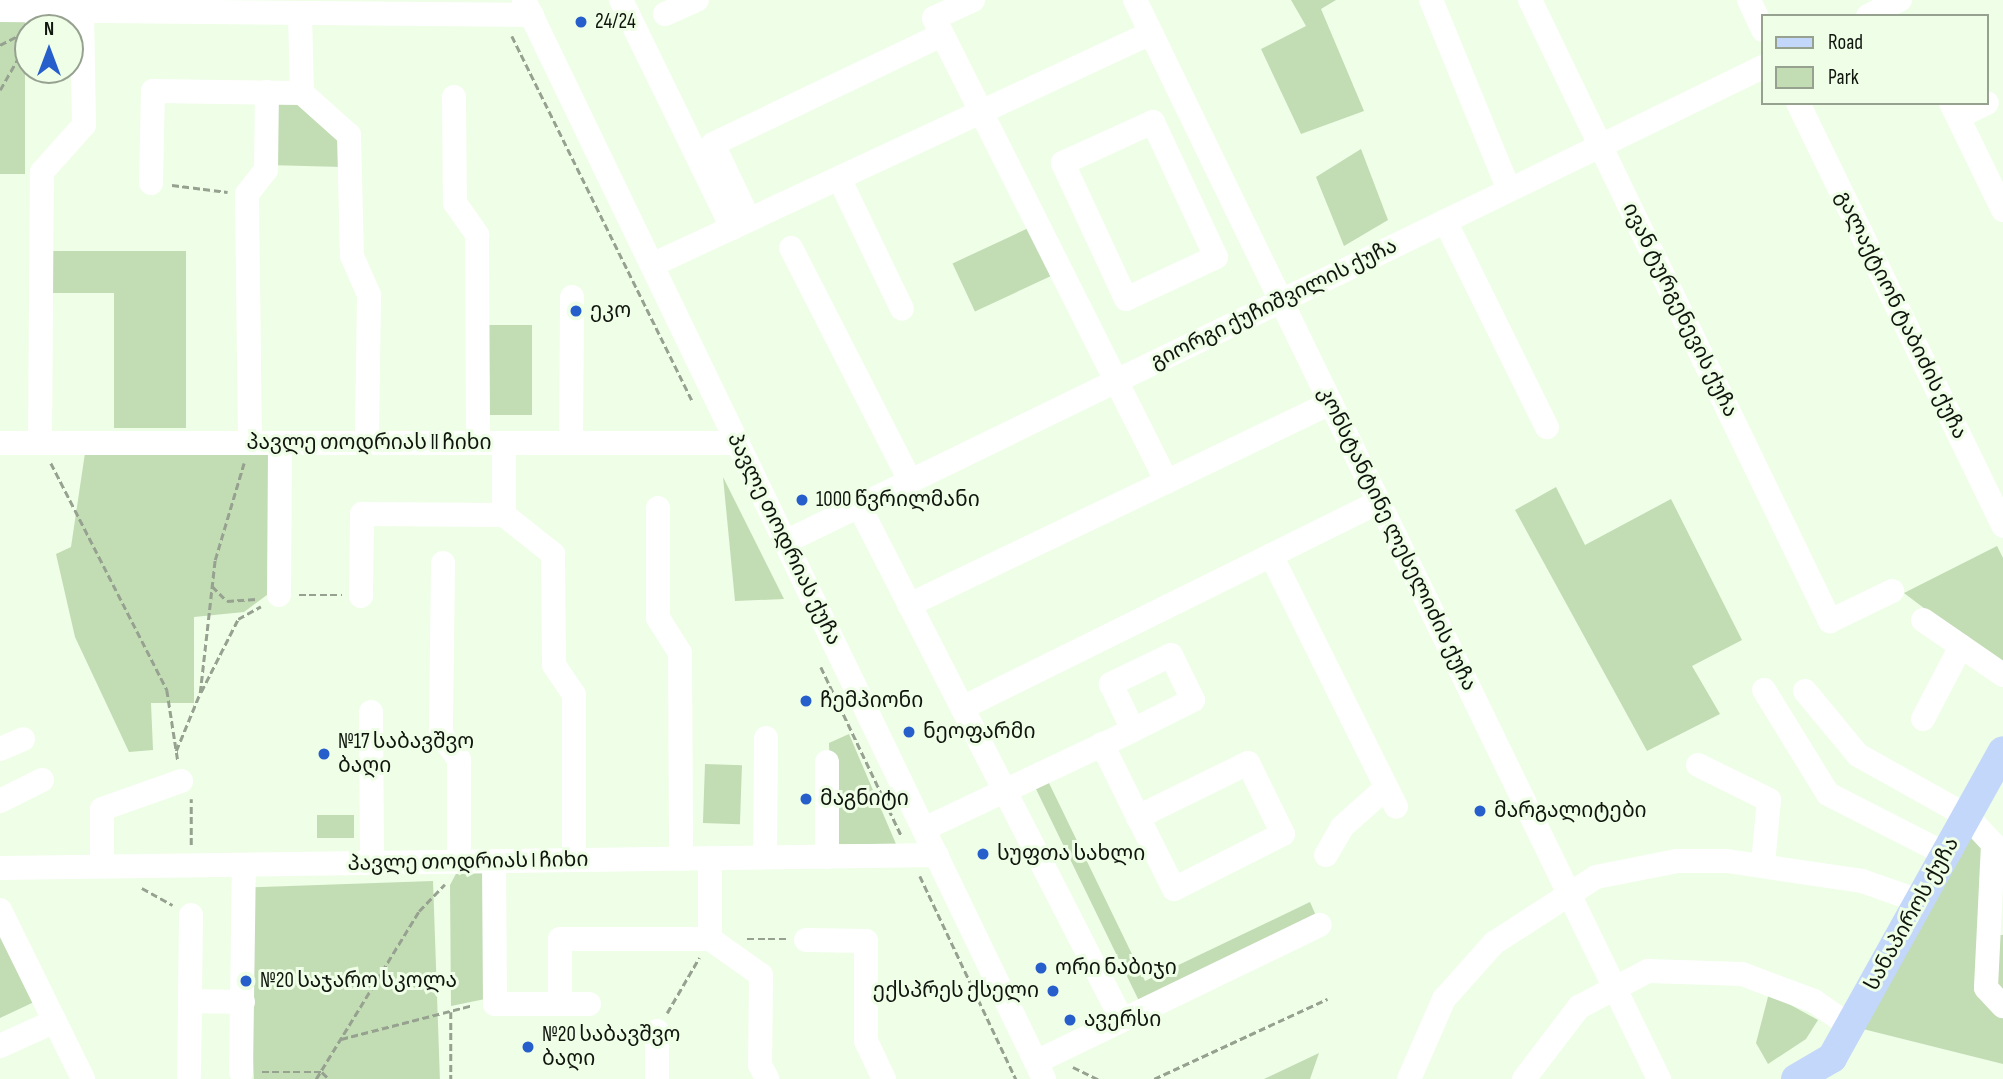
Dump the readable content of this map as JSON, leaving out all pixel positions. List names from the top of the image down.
{
  "streets": {
    "main road": ["სანაპიროს ქუჩა"],
    "street": [
      "გიორგი ქუჩიშვილის ქუჩა",
      "ივან ტურგენევის ქუჩა",
      "გალაქტიონ ტაბიძის ქუჩა",
      "პავლე თოდრიას II ჩიხი",
      "პავლე თოდრიას ქუჩა",
      "კონსტანტინე ლესელიძის ქუჩა",
      "პავლე თოდრიას I ჩიხი"
    ]
  },
  "crossings": [
    ["გიორგი ქუჩიშვილის ქუჩა", "ივან ტურგენევის ქუჩა"],
    ["გიორგი ქუჩიშვილის ქუჩა", "პავლე თოდრიას ქუჩა"],
    ["გიორგი ქუჩიშვილის ქუჩა", "კონსტანტინე ლესელიძის ქუჩა"],
    ["პავლე თოდრიას II ჩიხი", "პავლე თოდრიას ქუჩა"],
    ["პავლე თოდრიას ქუჩა", "პავლე თოდრიას I ჩიხი"]
  ],
  "places": [
    "24/24",
    "ეკო",
    "1000 წვრილმანი",
    "ჩემპიონი",
    "ნეოფარმი",
    "№17 საბავშვო ბაღი",
    "მაგნიტი",
    "მარგალიტები",
    "სუფთა სახლი",
    "ორი ნაბიჯი",
    "№20 საჯარო სკოლა",
    "ექსპრეს ქსელი",
    "ავერსი",
    "№20 საბავშვო ბაღი"
  ],
  "legend": ["Road", "Park"],
  "north": "top"
}
